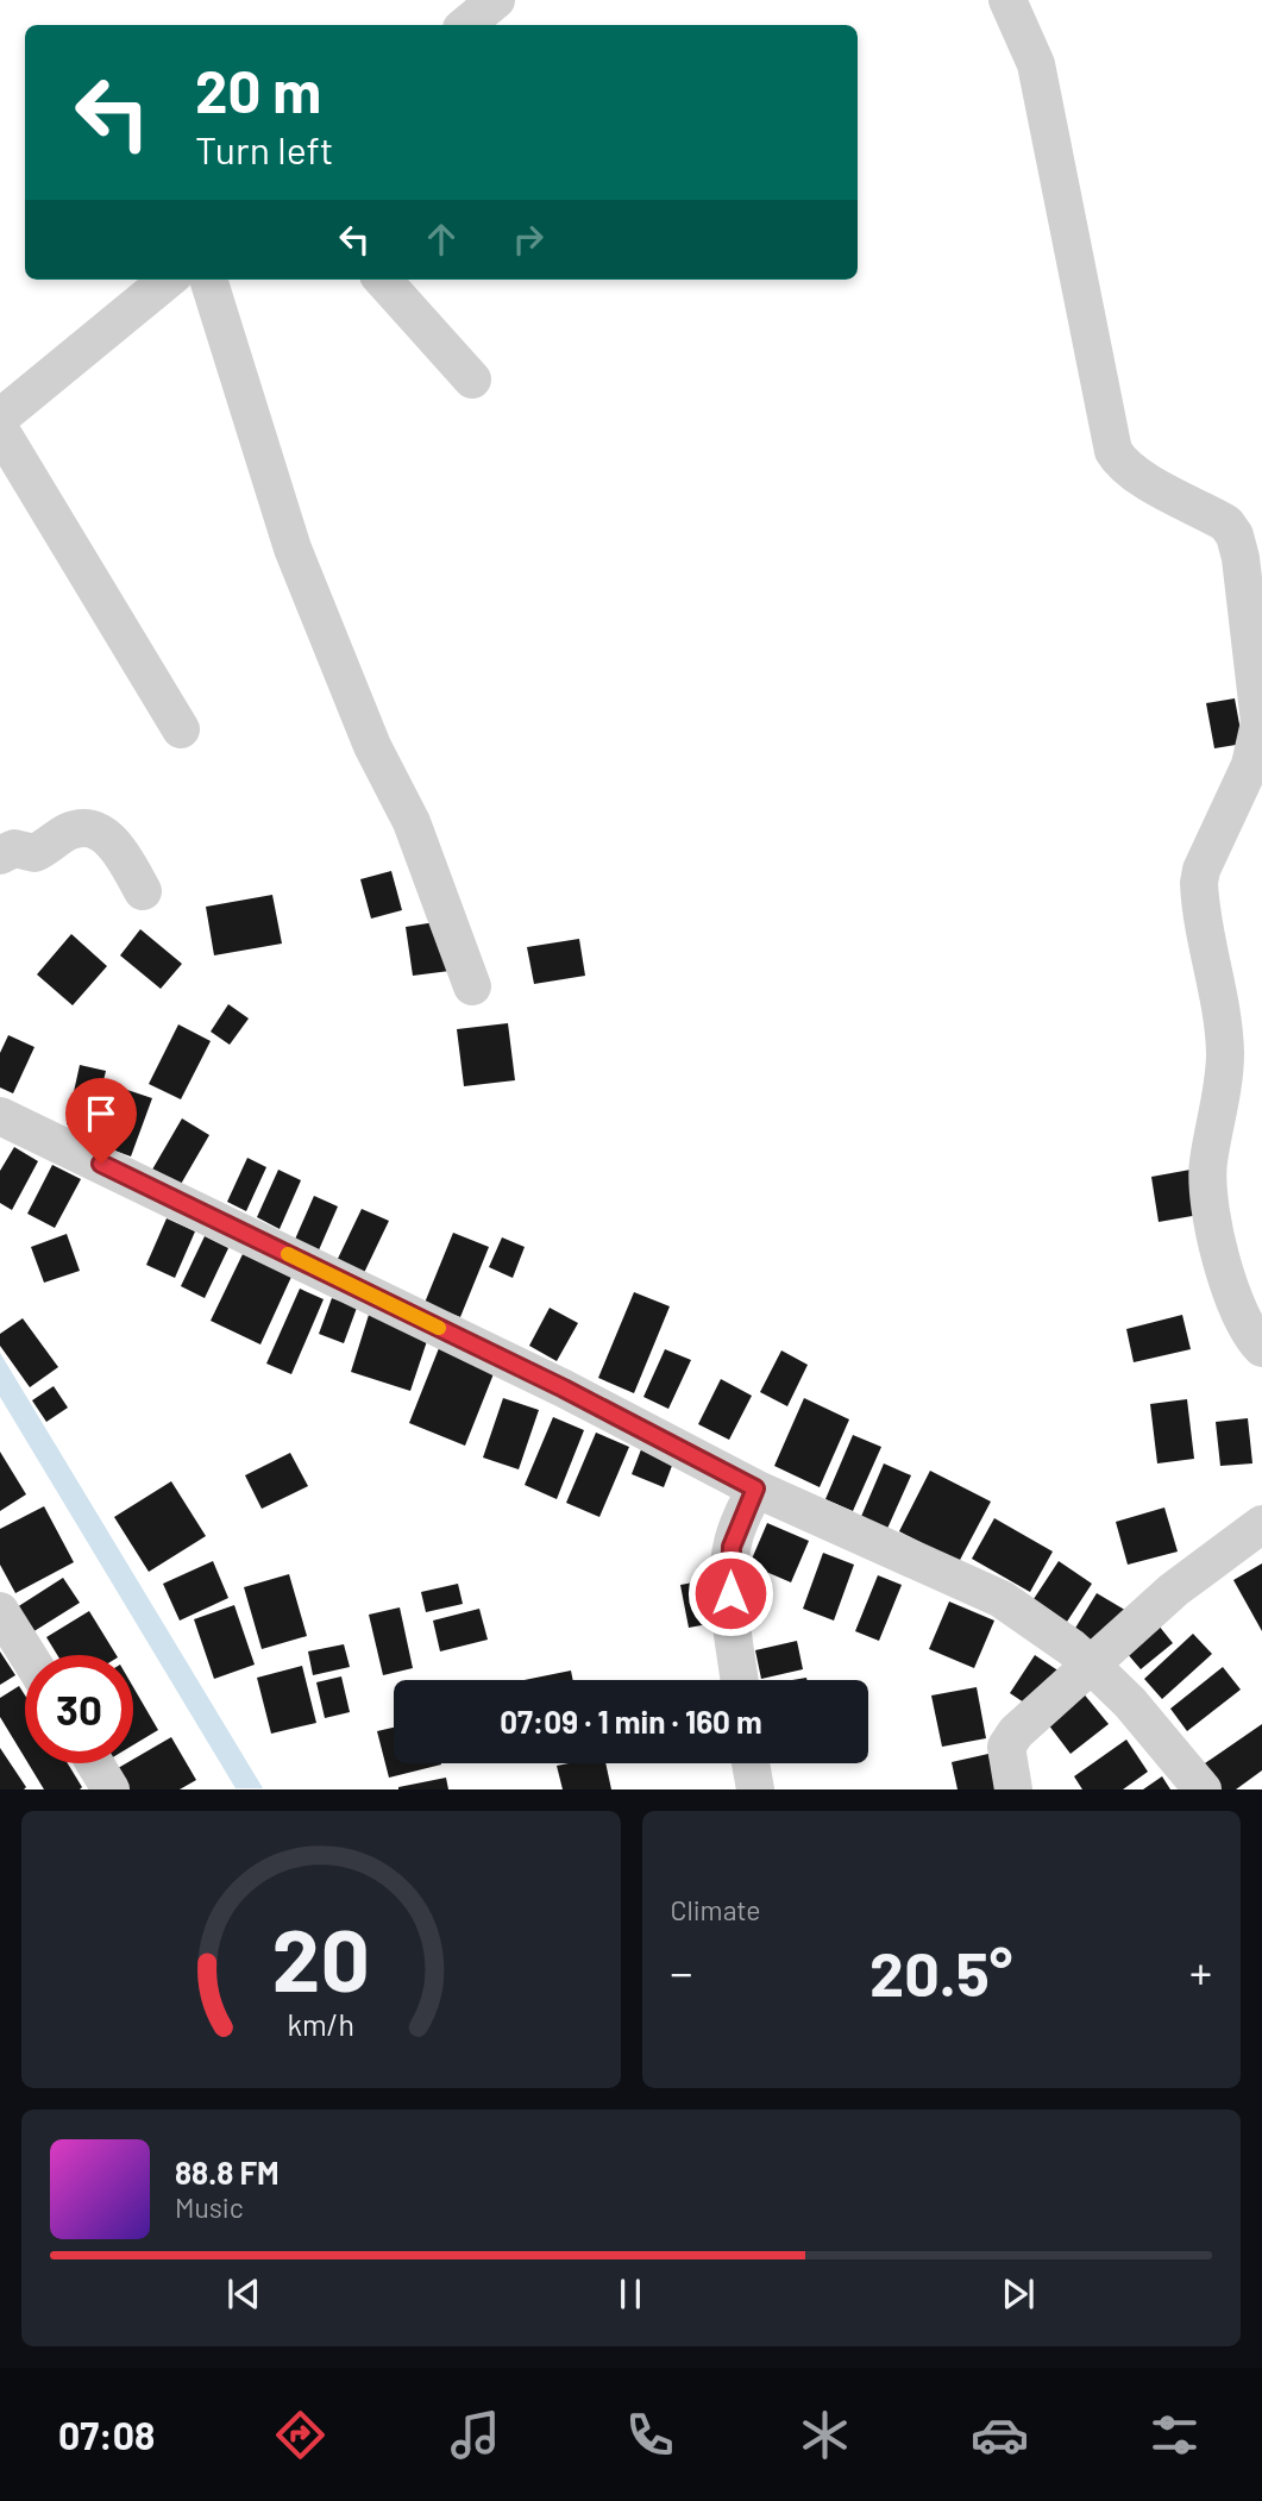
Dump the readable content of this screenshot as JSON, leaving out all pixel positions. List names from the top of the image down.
{
  "page": {
    "turn": ["20 m", "Turn left"],
    "limit": "30",
    "trip": "07:09 · 1 min · 160 m",
    "tile": "Climate",
    "heat": ["−", "20.5°", "+"],
    "song": ["88.8 FM", "Music"],
    "tabs": "07:08",
    "gauge": ["20", "km/h"]
  }
}
